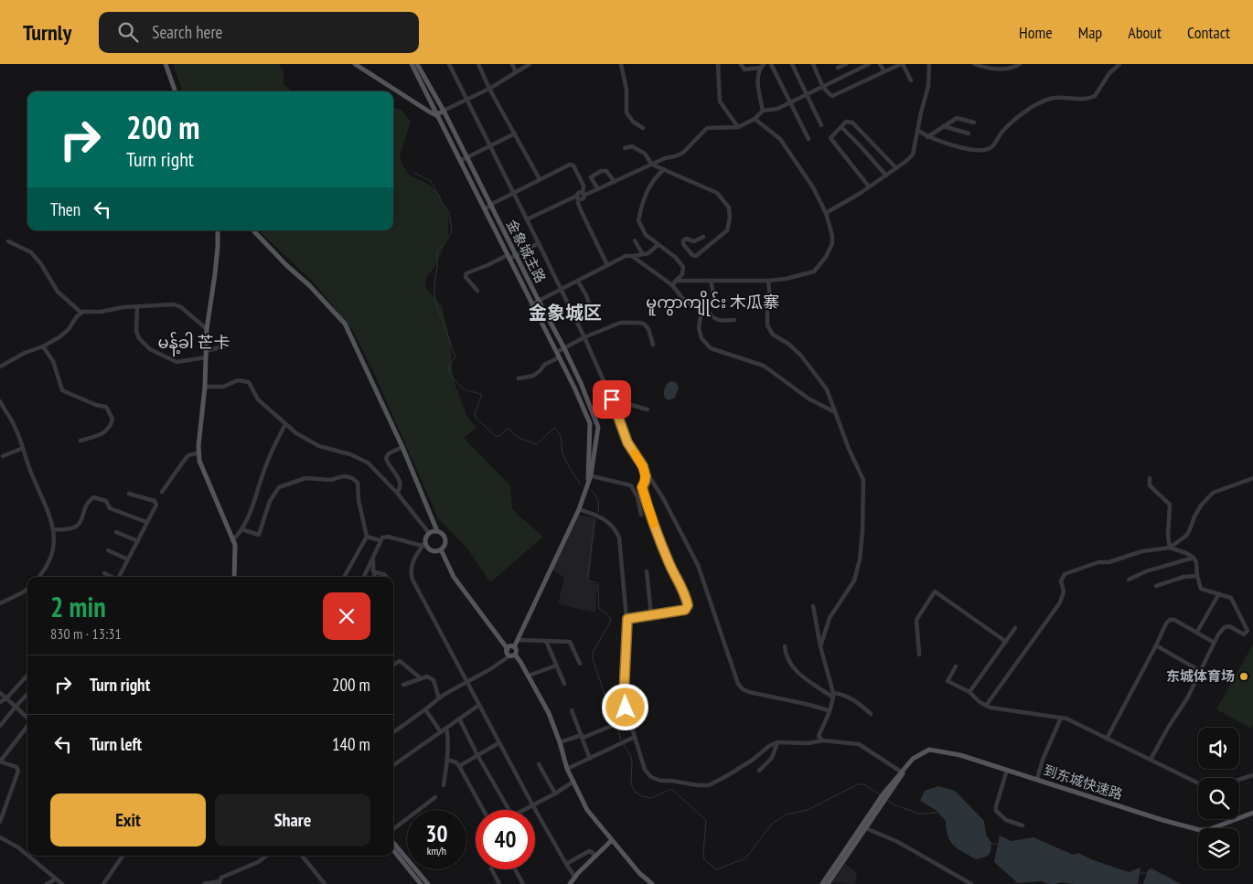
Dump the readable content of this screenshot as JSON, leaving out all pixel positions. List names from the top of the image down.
{
  "streets": {
    "main road": ["金象城主路", "到东城快速路"]
  },
  "districts": ["မူကွာကျိုင်း 木瓜寨", "金象城区", "မန့်ခါ 芒卡"],
  "places": ["东城体育场"],
  "page": {
    "header": "Turnly",
    "search": "Search here",
    "nav": [
      "Home",
      "Map",
      "About",
      "Contact"
    ],
    "turn": ["200 m", "Turn right"],
    "then": "Then",
    "heading": ["2 min", "830 m · 13:31"],
    "list": [
      {
        "name": "Turn right",
        "value": "200 m"
      },
      {
        "name": "Turn left",
        "value": "140 m"
      }
    ],
    "buttons": ["Exit", "Share"],
    "speed": "30 km/h",
    "limit": "40"
  }
}
